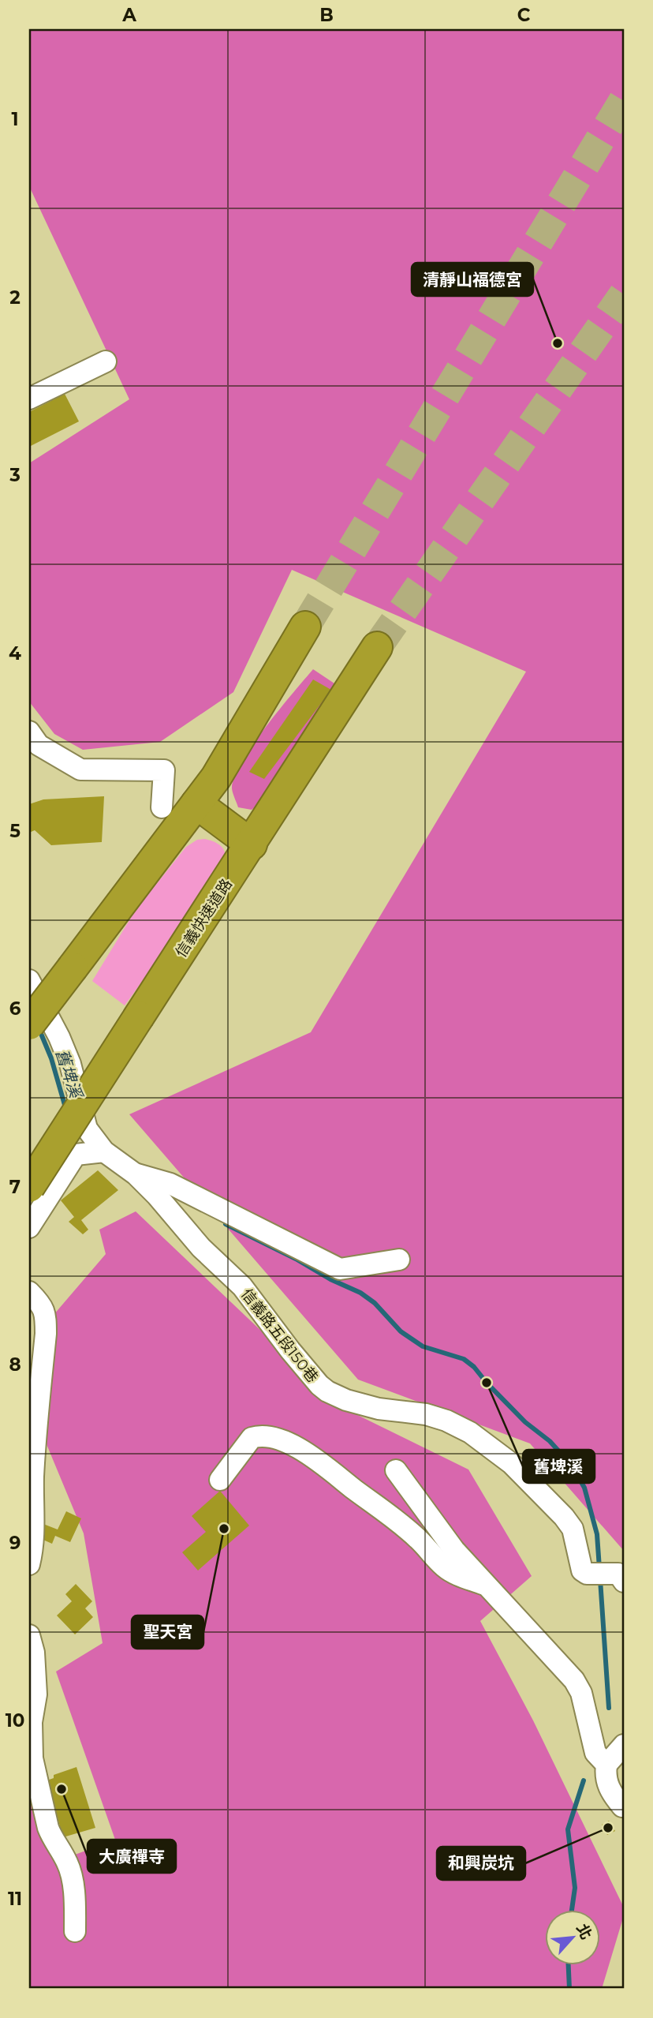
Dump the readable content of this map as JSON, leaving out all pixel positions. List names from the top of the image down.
{
  "streets": {
    "highway": ["信義快速道路"],
    "street": ["信義路五段150巷"]
  },
  "water": ["舊埤溪"],
  "places": [
    "清靜山福德宮",
    "舊埤溪",
    "聖天宮",
    "大廣禪寺",
    "和興炭坑"
  ],
  "north": "top right",
  "grid": {
    "columns": ["A", "B", "C"],
    "rows": [
      "1",
      "2",
      "3",
      "4",
      "5",
      "6",
      "7",
      "8",
      "9",
      "10",
      "11"
    ]
  }
}
